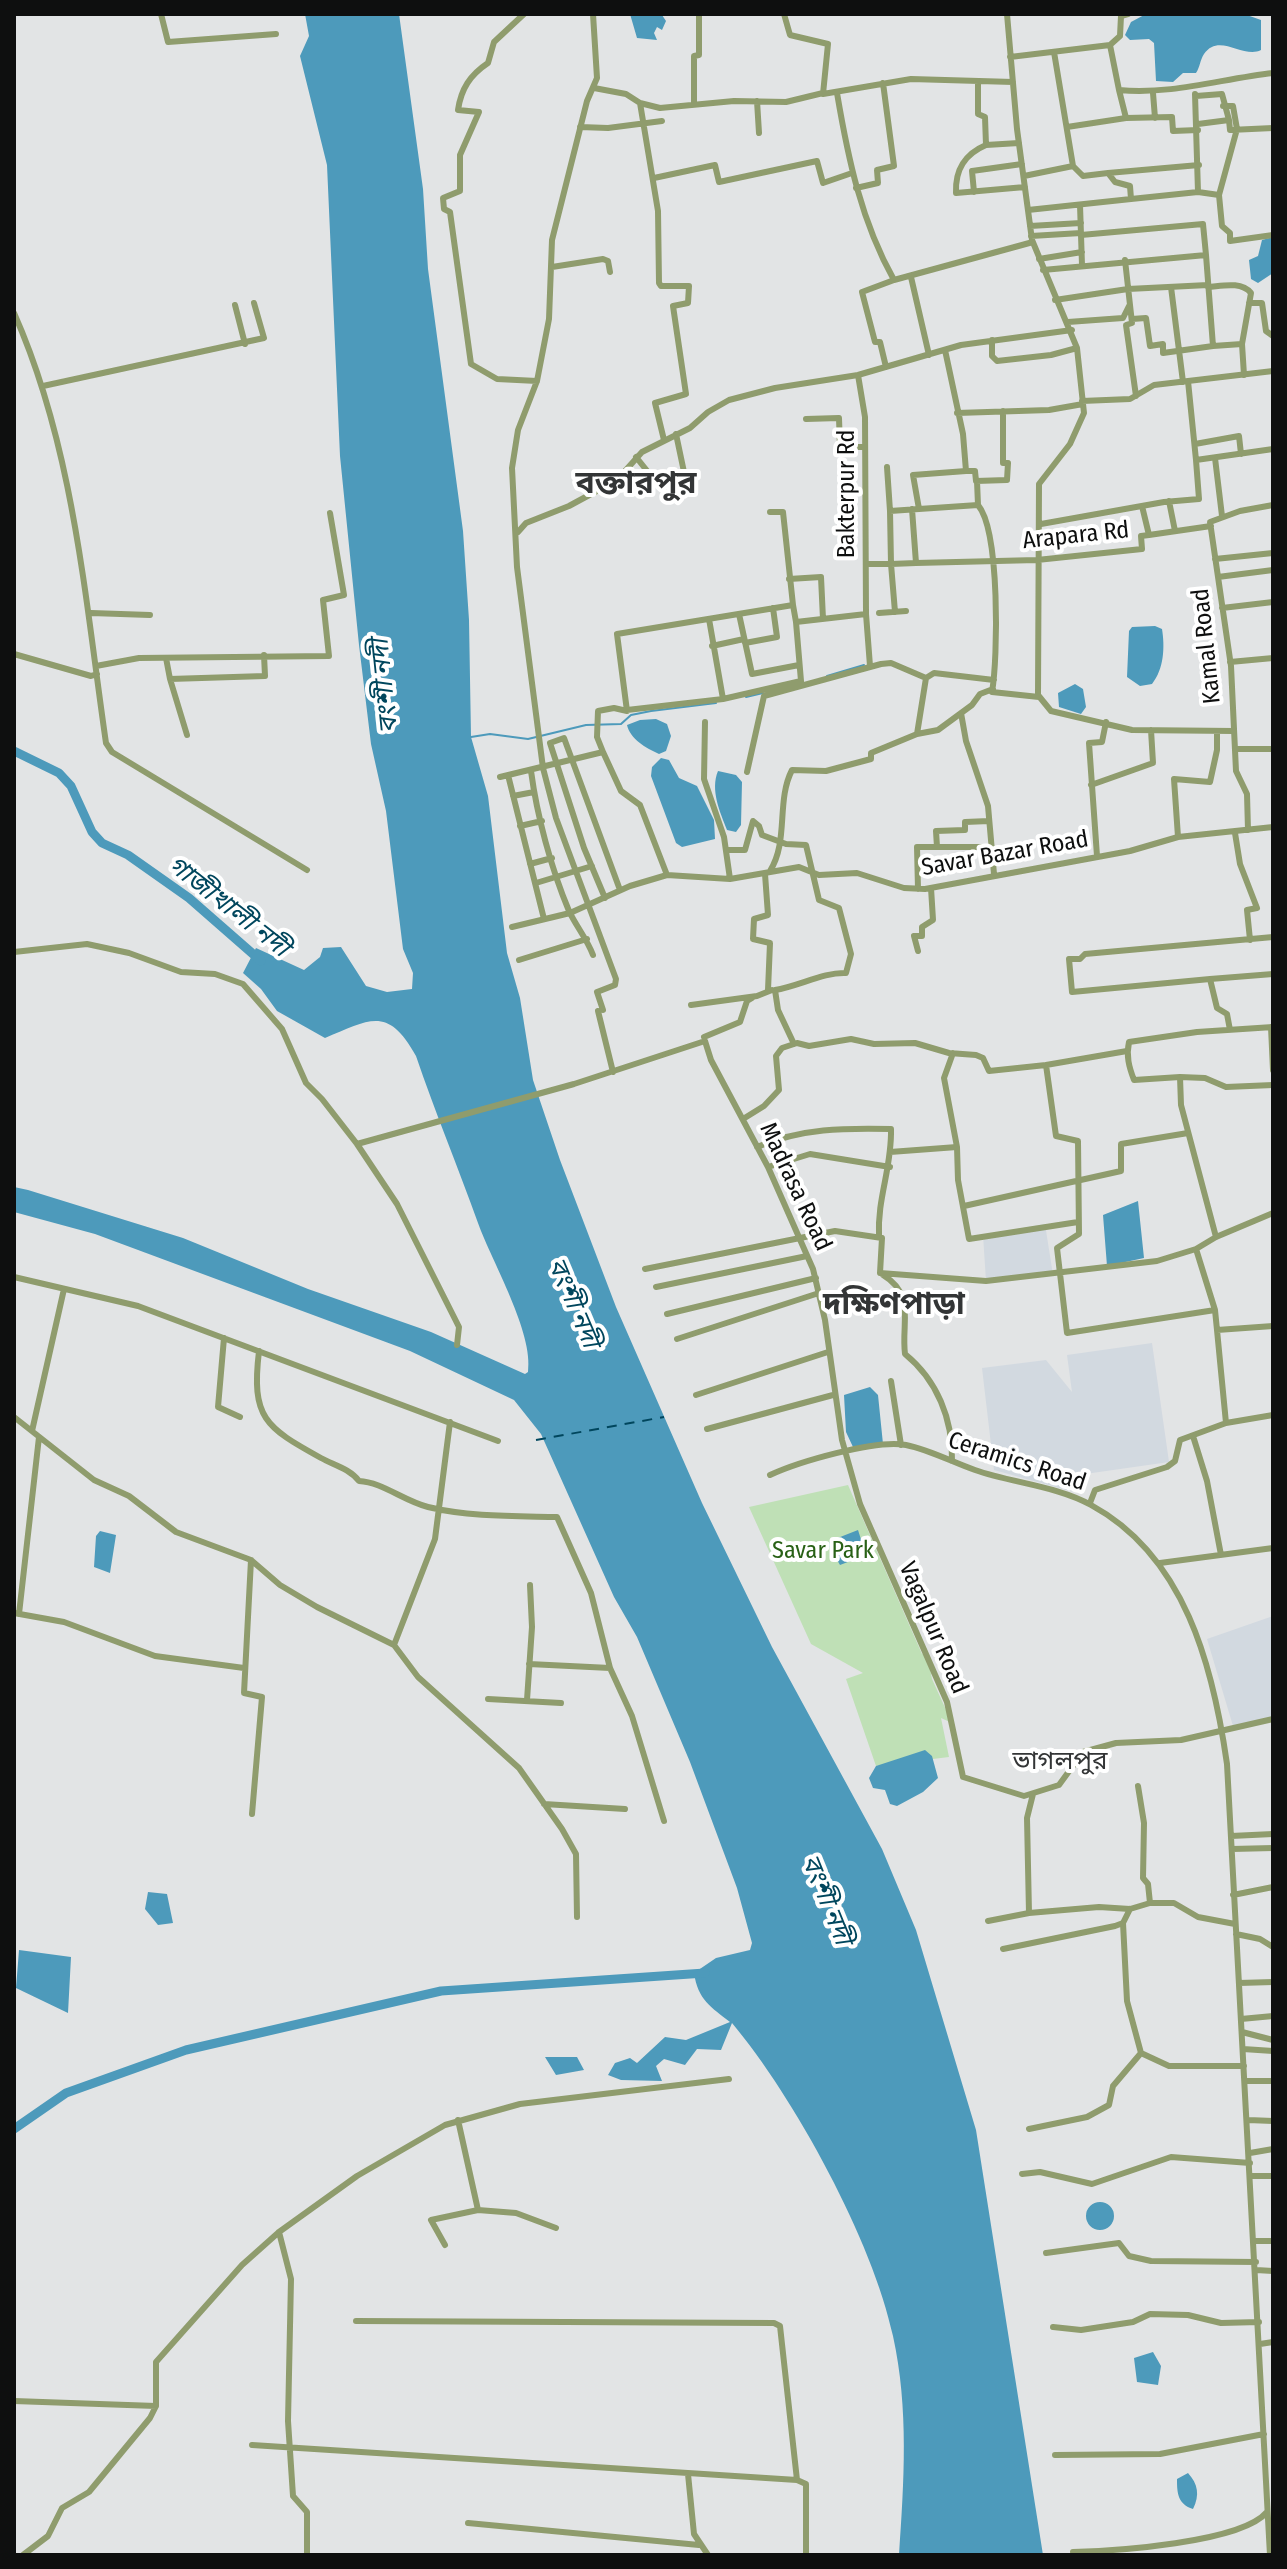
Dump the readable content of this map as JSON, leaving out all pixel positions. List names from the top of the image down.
{
  "streets": {
    "street": [
      "Bakterpur Rd",
      "Arapara Rd",
      "Kamal Road",
      "Savar Bazar Road",
      "Madrasa Road",
      "Ceramics Road",
      "Vagalpur Road"
    ]
  },
  "crossings": [
    ["Bakterpur Rd", "Arapara Rd"],
    ["Kamal Road", "Savar Bazar Road"],
    ["Madrasa Road", "Ceramics Road"],
    ["Madrasa Road", "Vagalpur Road"],
    ["Ceramics Road", "Vagalpur Road"]
  ],
  "districts": ["বক্তারপুর", "দক্ষিণপাড়া", "ভাগলপুর"],
  "water": ["বংশী নদী", "গাজীখালী নদী"],
  "parks": ["Savar Park"]
}
